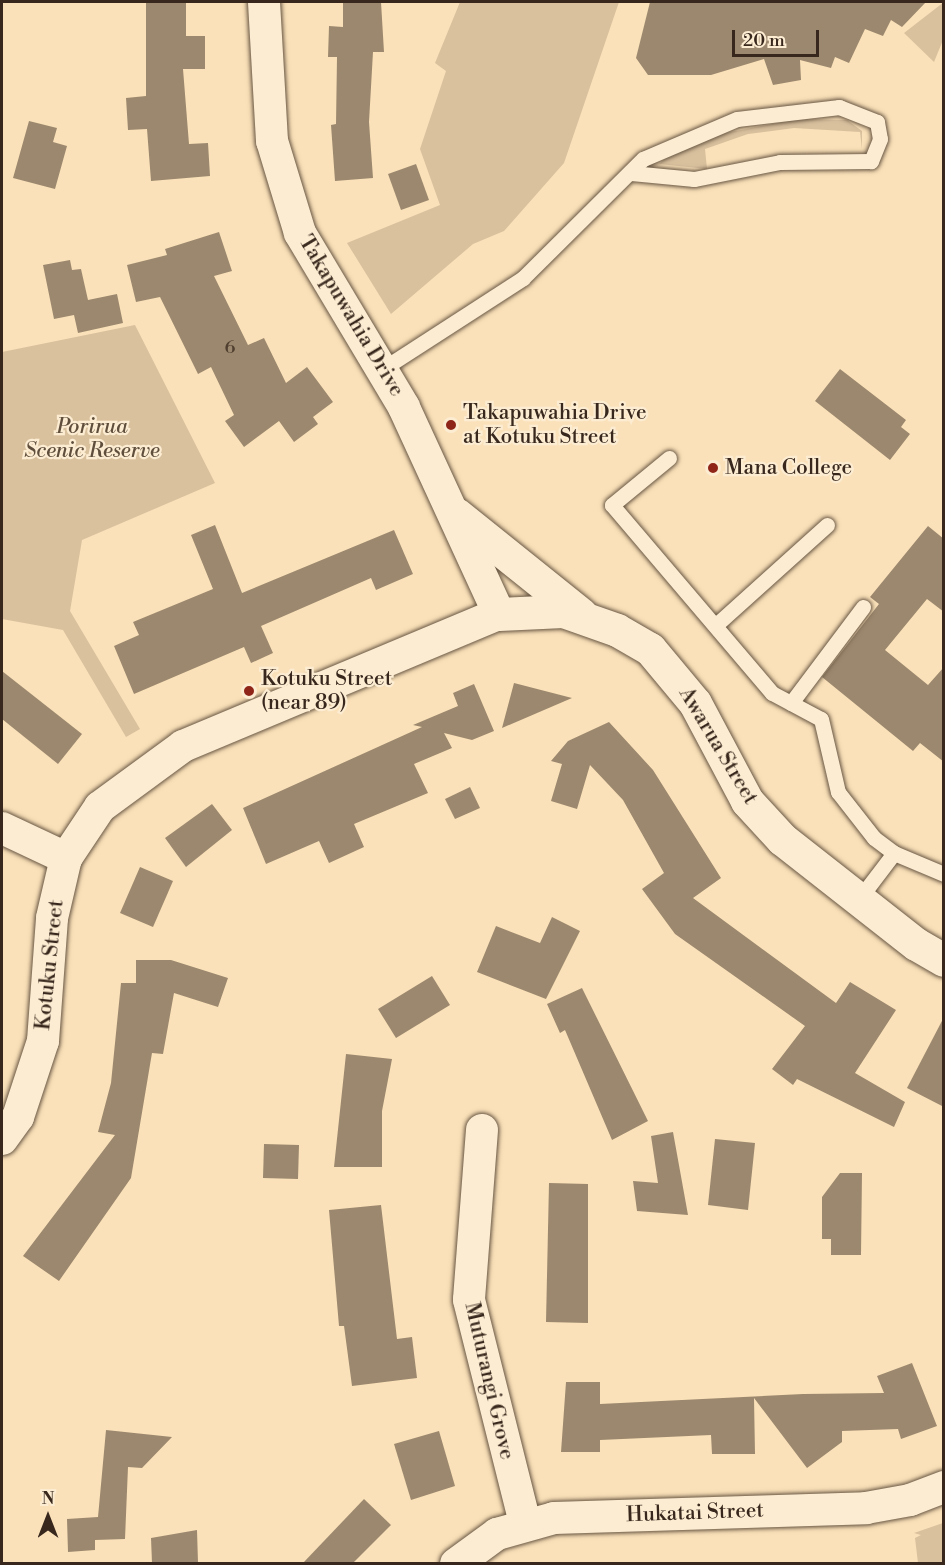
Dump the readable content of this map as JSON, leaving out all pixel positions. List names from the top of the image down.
{
  "streets": {
    "street": [
      "Takapuwahia Drive",
      "Awarua Street",
      "Kotuku Street",
      "Muturangi Grove",
      "Hukatai Street"
    ]
  },
  "crossings": [
    ["Takapuwahia Drive", "Awarua Street"],
    ["Takapuwahia Drive", "Kotuku Street"],
    ["Awarua Street", "Kotuku Street"],
    ["Muturangi Grove", "Hukatai Street"]
  ],
  "parks": ["Porirua Scenic Reserve"],
  "places": ["Takapuwahia Drive at Kotuku Street", "Mana College", "Kotuku Street (near 89)"],
  "house_numbers": ["6"],
  "scale_bar": "20 m",
  "north": "top"
}
